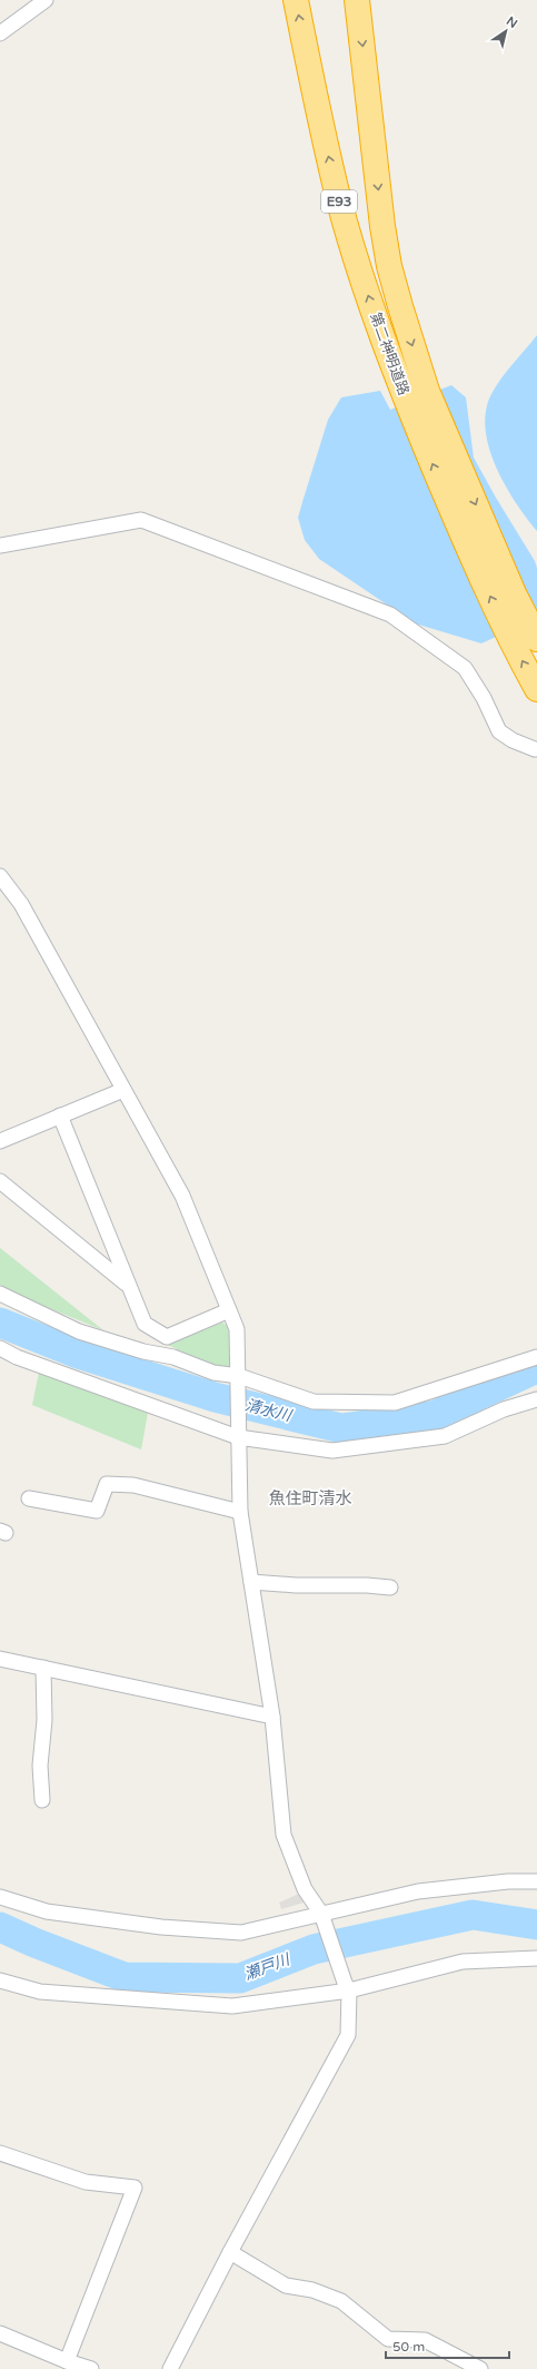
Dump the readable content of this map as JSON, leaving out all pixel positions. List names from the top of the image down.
{
  "streets": {
    "highway": ["E93", "第二神明道路"]
  },
  "districts": ["魚住町清水"],
  "water": ["清水川", "瀬戸川"],
  "scale_bar": "50 m",
  "north": "top right"
}
